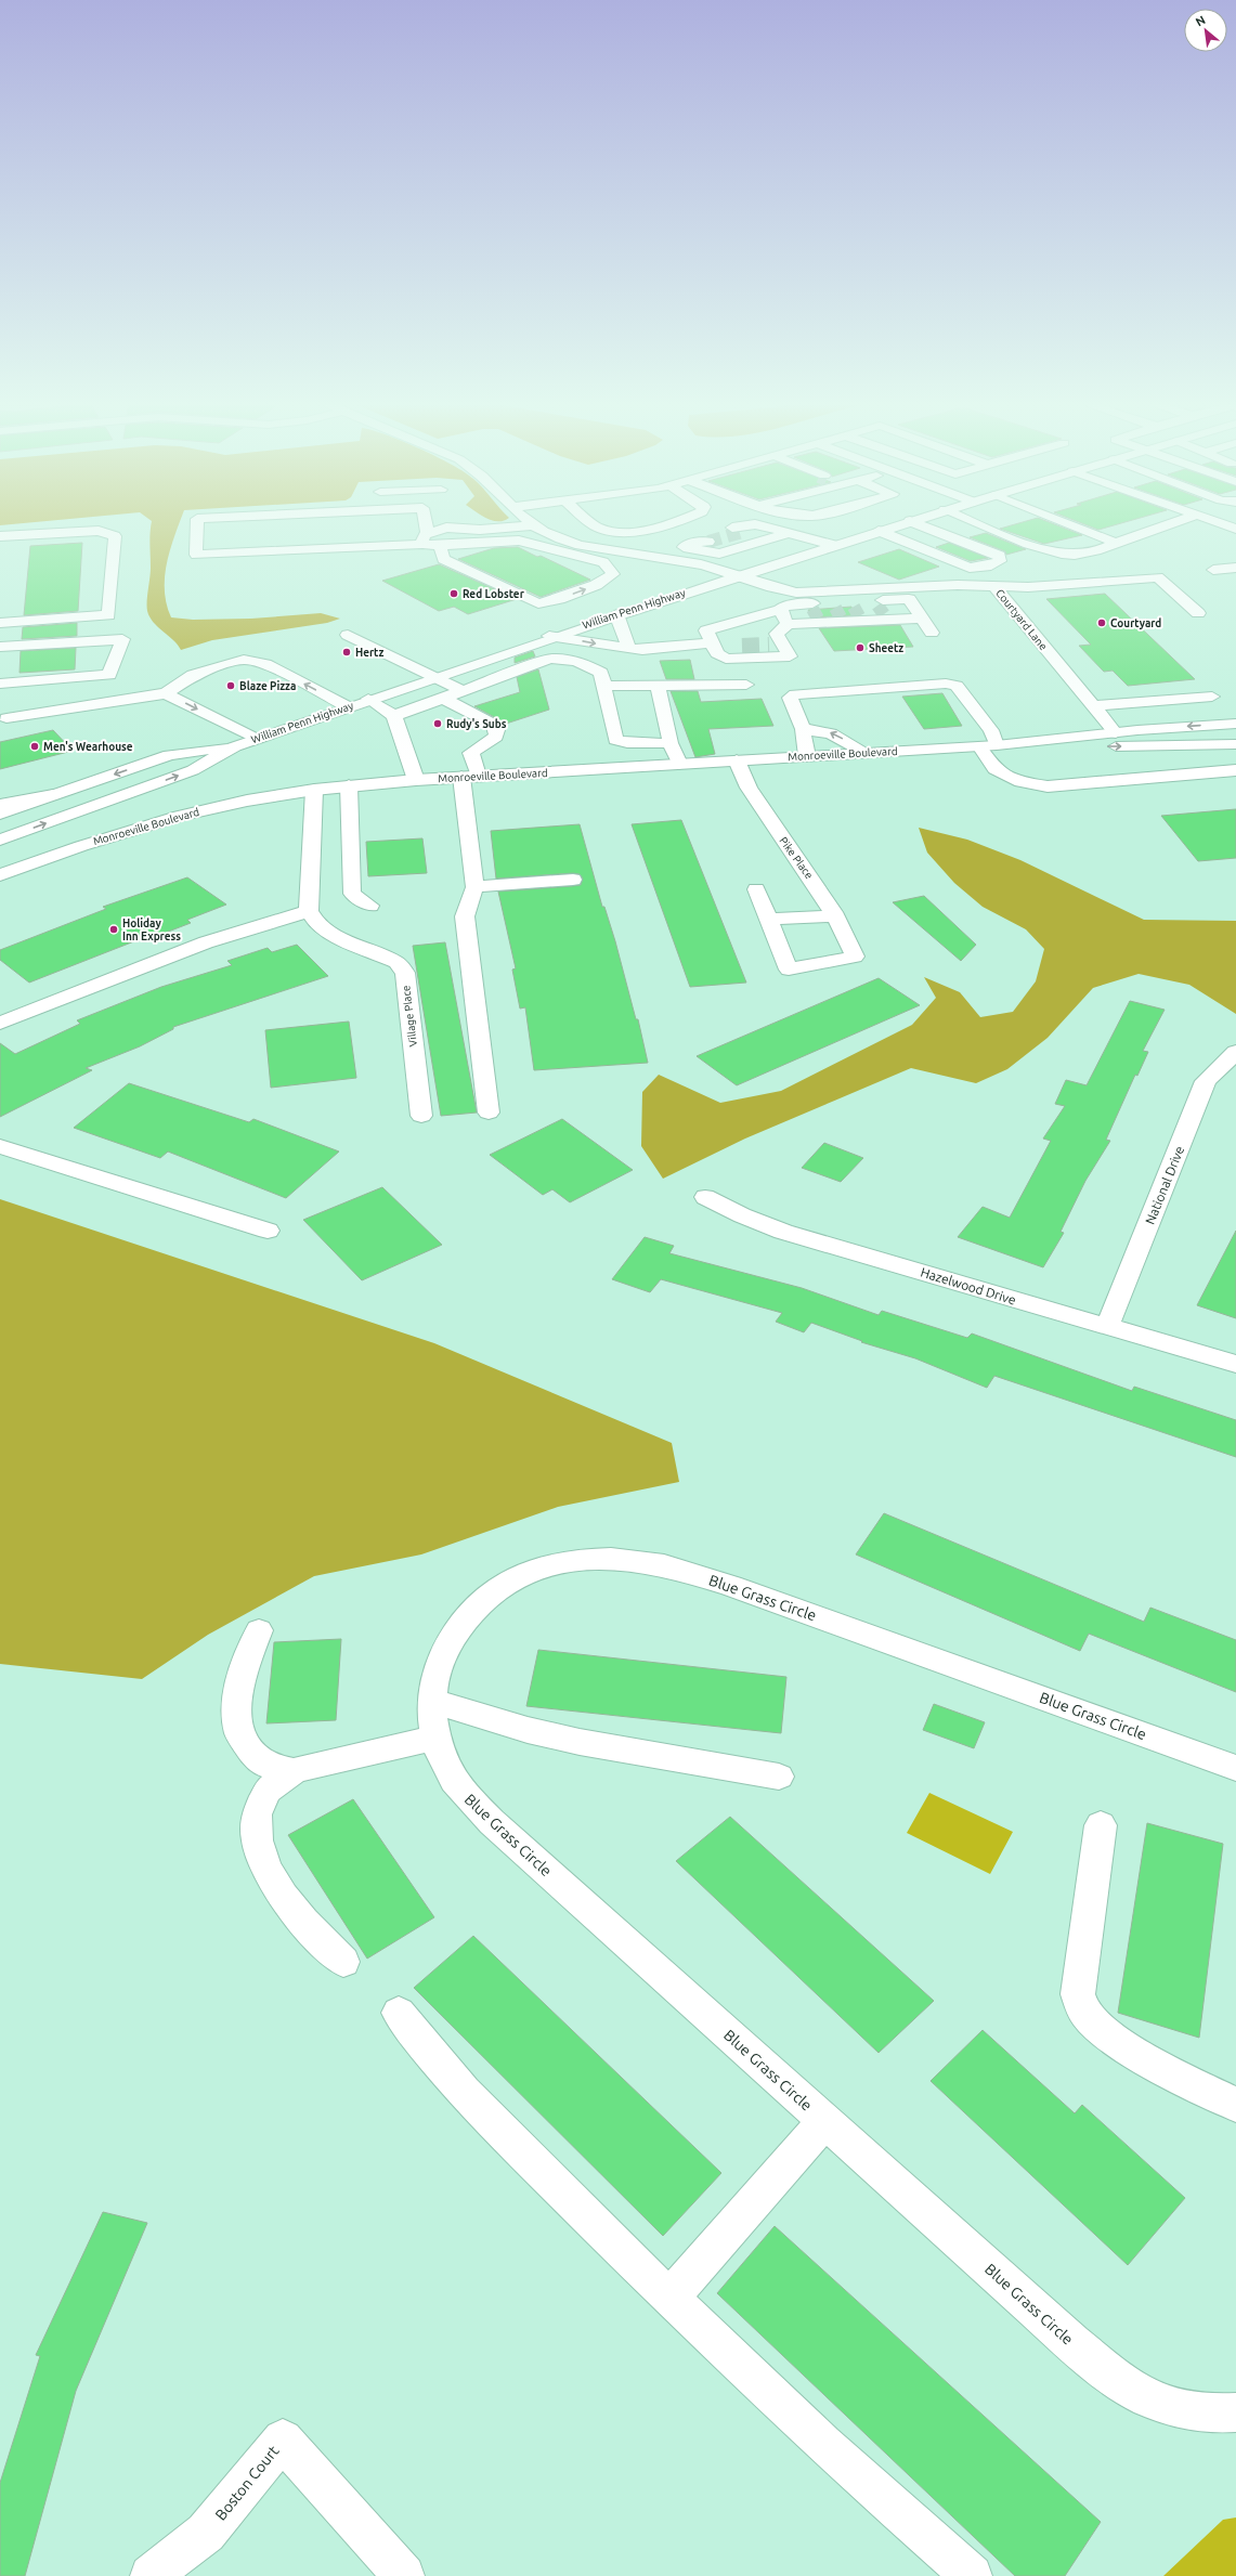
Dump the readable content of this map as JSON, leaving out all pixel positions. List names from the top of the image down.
{
  "streets": {
    "main road": [
      "William Penn Highway",
      "Courtyard Lane",
      "Monroeville Boulevard",
      "Pike Place",
      "Village Place",
      "National Drive",
      "Hazelwood Drive",
      "Blue Grass Circle",
      "Boston Court"
    ]
  },
  "crossings": [
    ["William Penn Highway", "Courtyard Lane"],
    ["Courtyard Lane", "Monroeville Boulevard"],
    ["Monroeville Boulevard", "Pike Place"],
    ["National Drive", "Hazelwood Drive"]
  ],
  "places": [
    "Red Lobster",
    "Courtyard",
    "Sheetz",
    "Hertz",
    "Blaze Pizza",
    "Rudy's Subs",
    "Men's Wearhouse",
    "Holiday Inn Express"
  ],
  "north": "top left"
}
